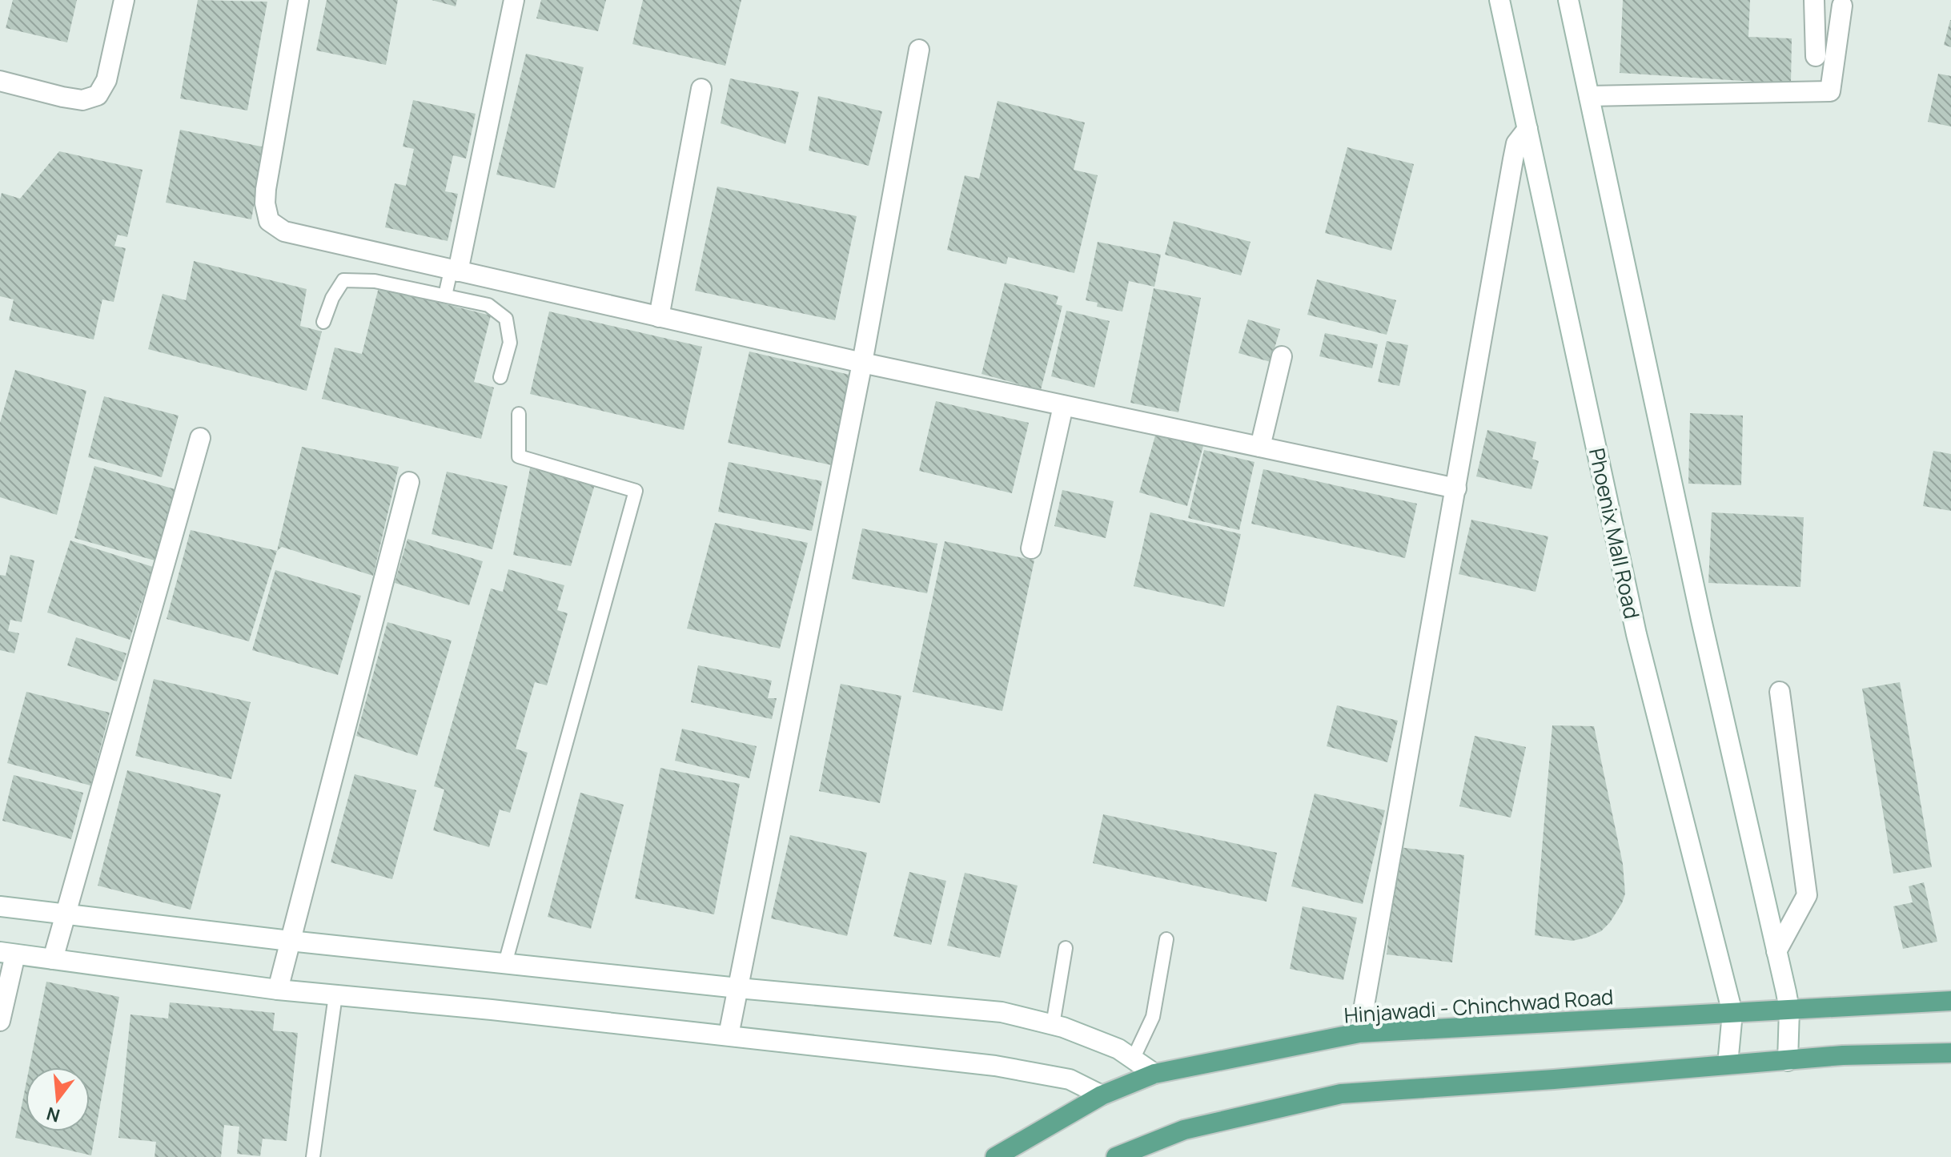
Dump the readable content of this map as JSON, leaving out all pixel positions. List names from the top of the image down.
{
  "streets": {
    "main road": ["Hinjawadi - Chinchwad Road"],
    "street": ["Phoenix Mall Road"]
  },
  "crossings": [
    ["Phoenix Mall Road", "Hinjawadi - Chinchwad Road"]
  ],
  "north": "bottom"
}
